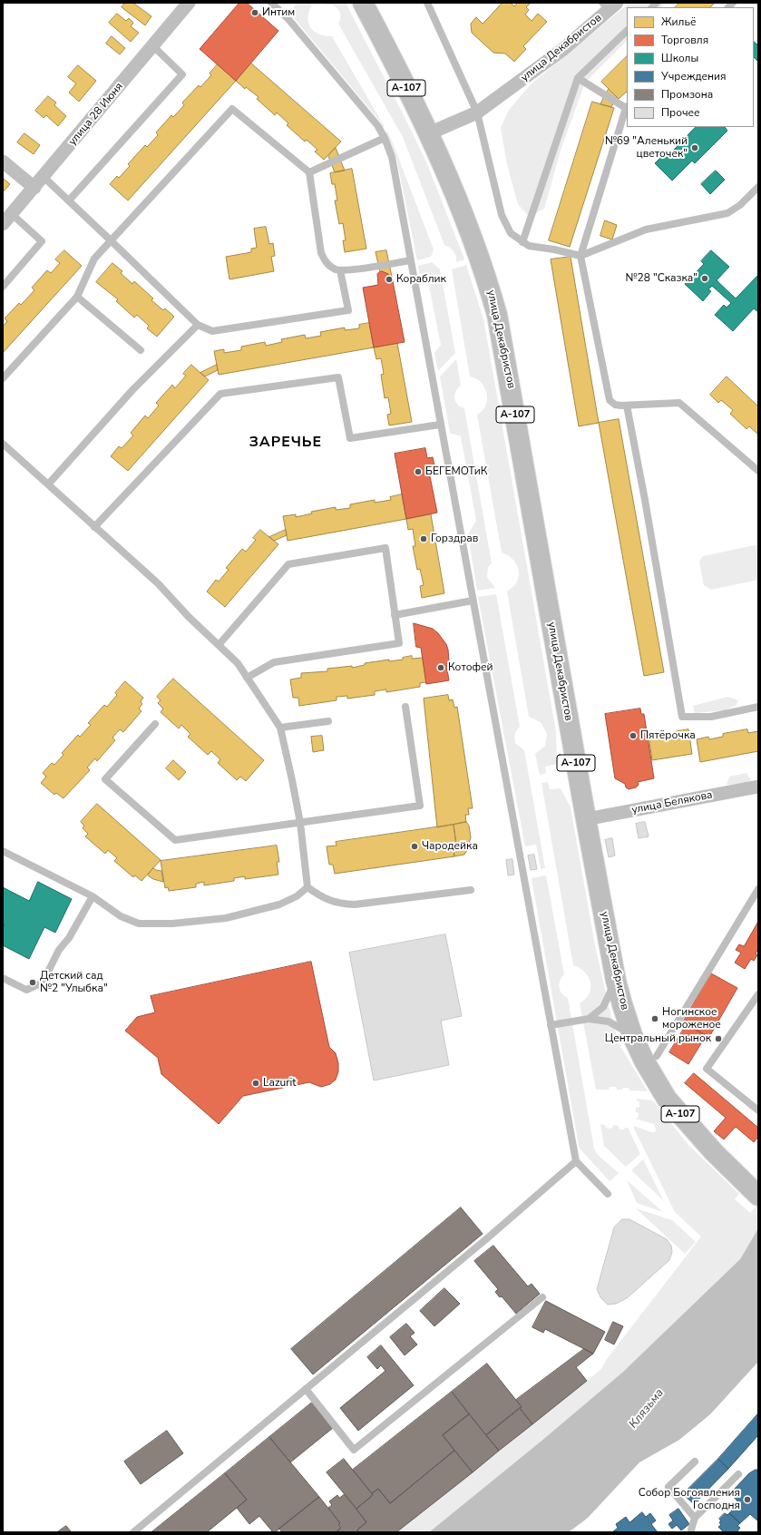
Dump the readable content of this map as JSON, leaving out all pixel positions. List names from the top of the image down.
{
  "streets": {
    "main road": ["улица Декабристов", "А-107"],
    "street": ["улица 28 Июня", "улица Белякова"]
  },
  "crossings": [
    ["улица Декабристов", "улица Белякова"]
  ],
  "districts": ["ЗАРЕЧЬЕ"],
  "water": ["Клязьма"],
  "places": [
    "Интим",
    "№69 \"Аленький цветочек\"",
    "№28 \"Сказка\"",
    "Кораблик",
    "БЕГЕМОТиК",
    "Горздрав",
    "Котофей",
    "Пятёрочка",
    "Чародейка",
    "Детский сад №2 \"Улыбка\"",
    "Ногинское мороженое",
    "Центральный рынок",
    "Lazurit",
    "Собор Богоявления Господня"
  ],
  "legend": [
    "Жильё",
    "Торговля",
    "Школы",
    "Учреждения",
    "Промзона",
    "Прочее"
  ]
}
